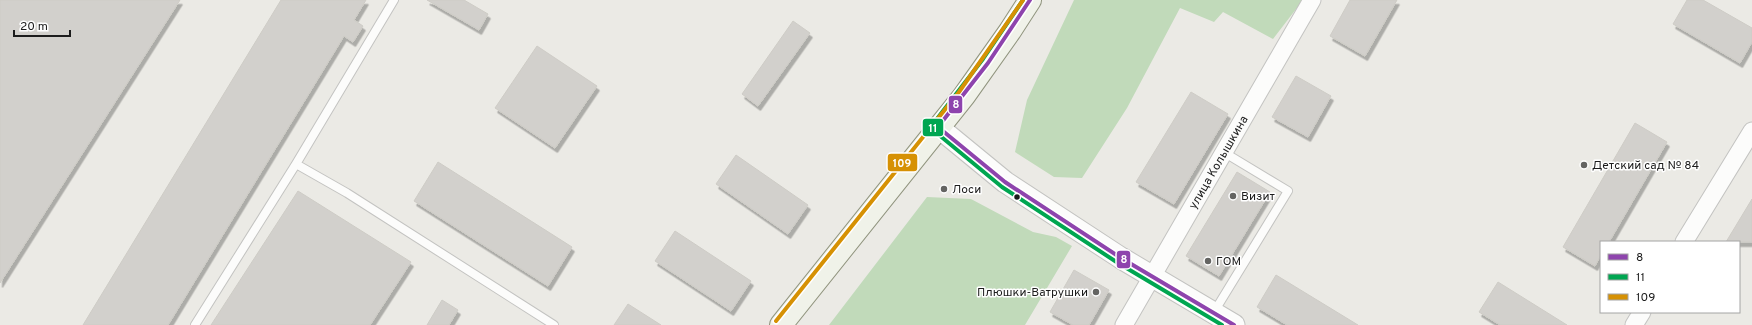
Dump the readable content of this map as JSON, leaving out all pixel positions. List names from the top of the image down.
{
  "streets": {
    "street": ["улица Колышкина"]
  },
  "places": [
    "Детский сад № 84",
    "Лоси",
    "Визит",
    "ГОМ",
    "Плюшки-Ватрушки"
  ],
  "lines": ["transit line 8", "transit line 11", "transit line 109"],
  "legend": ["8", "11", "109"],
  "scale_bar": "20 m"
}
